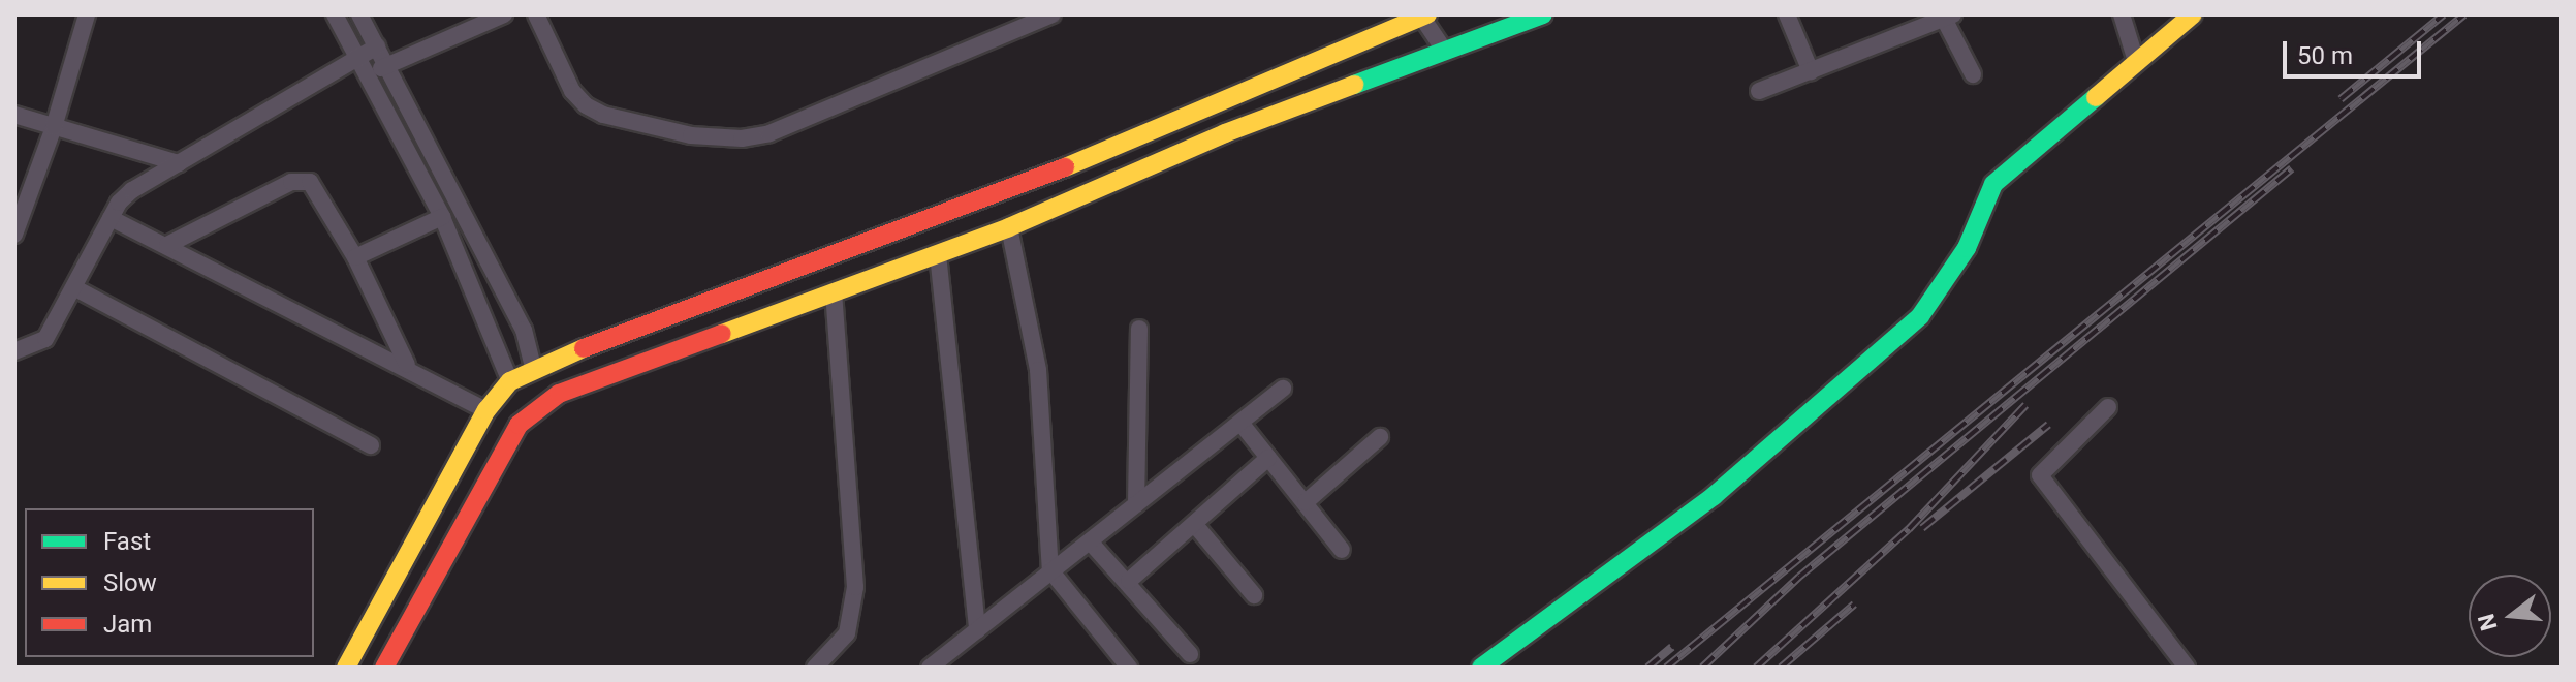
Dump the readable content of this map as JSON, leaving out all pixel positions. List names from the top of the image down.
{
  "legend": ["Fast", "Slow", "Jam"],
  "scale_bar": "50 m",
  "north": "left"
}
